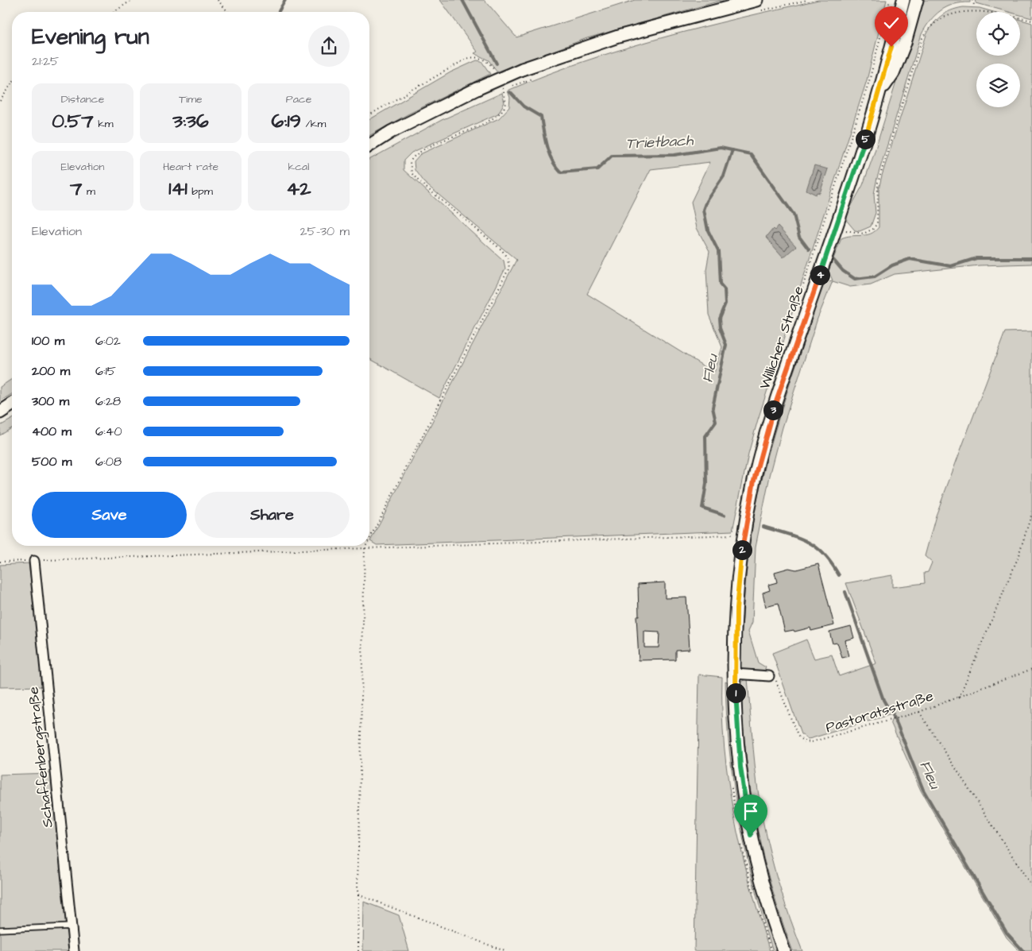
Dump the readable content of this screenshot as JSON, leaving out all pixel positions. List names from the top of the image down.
{
  "streets": {
    "main road": ["Willicher Straße"],
    "street": ["Schaffenbergstraße"],
    "path": ["Pastoratsstraße"]
  },
  "water": ["Trietbach", "Fleu"],
  "page": {
    "heading": ["Evening run", "21:25"],
    "stats": [
      ["Distance", "0.57 km"],
      ["Time", "3:36"],
      ["Pace", "6:19 /km"],
      ["Elevation", "7 m"],
      ["Heart rate", "141 bpm"],
      ["kcal", "42"]
    ],
    "pins": [
      "5",
      "4",
      "3",
      "2",
      "1"
    ],
    "chart": ["Elevation", "25–30 m"],
    "list": [
      {
        "name": "100 m",
        "note": "6:02"
      },
      {
        "name": "200 m",
        "note": "6:15"
      },
      {
        "name": "300 m",
        "note": "6:28"
      },
      {
        "name": "400 m",
        "note": "6:40"
      },
      {
        "name": "500 m",
        "note": "6:08"
      }
    ],
    "buttons": ["Save", "Share"]
  }
}
